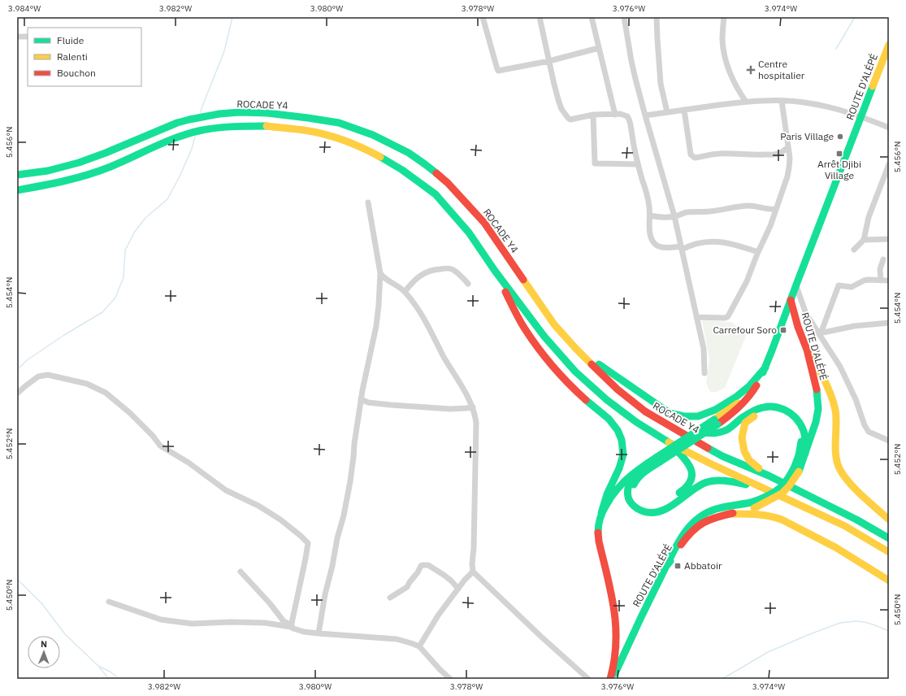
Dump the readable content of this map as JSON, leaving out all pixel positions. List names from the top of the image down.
{
  "streets": {
    "main road": ["ROUTE D'ALÉPÉ", "ROCADE Y4"]
  },
  "places": {
    "health": ["Centre hospitalier"],
    "other": ["Paris Village"],
    "transit": ["Arrêt Djibi Village", "Carrefour Soro", "Abbatoir"]
  },
  "legend": ["Fluide", "Ralenti", "Bouchon"],
  "north": "top",
  "coordinates": [
    "3.984°W",
    "3.982°W",
    "3.980°W",
    "3.978°W",
    "3.976°W",
    "3.974°W",
    "5.456°N",
    "5.454°N",
    "5.452°N",
    "5.450°N"
  ]
}
